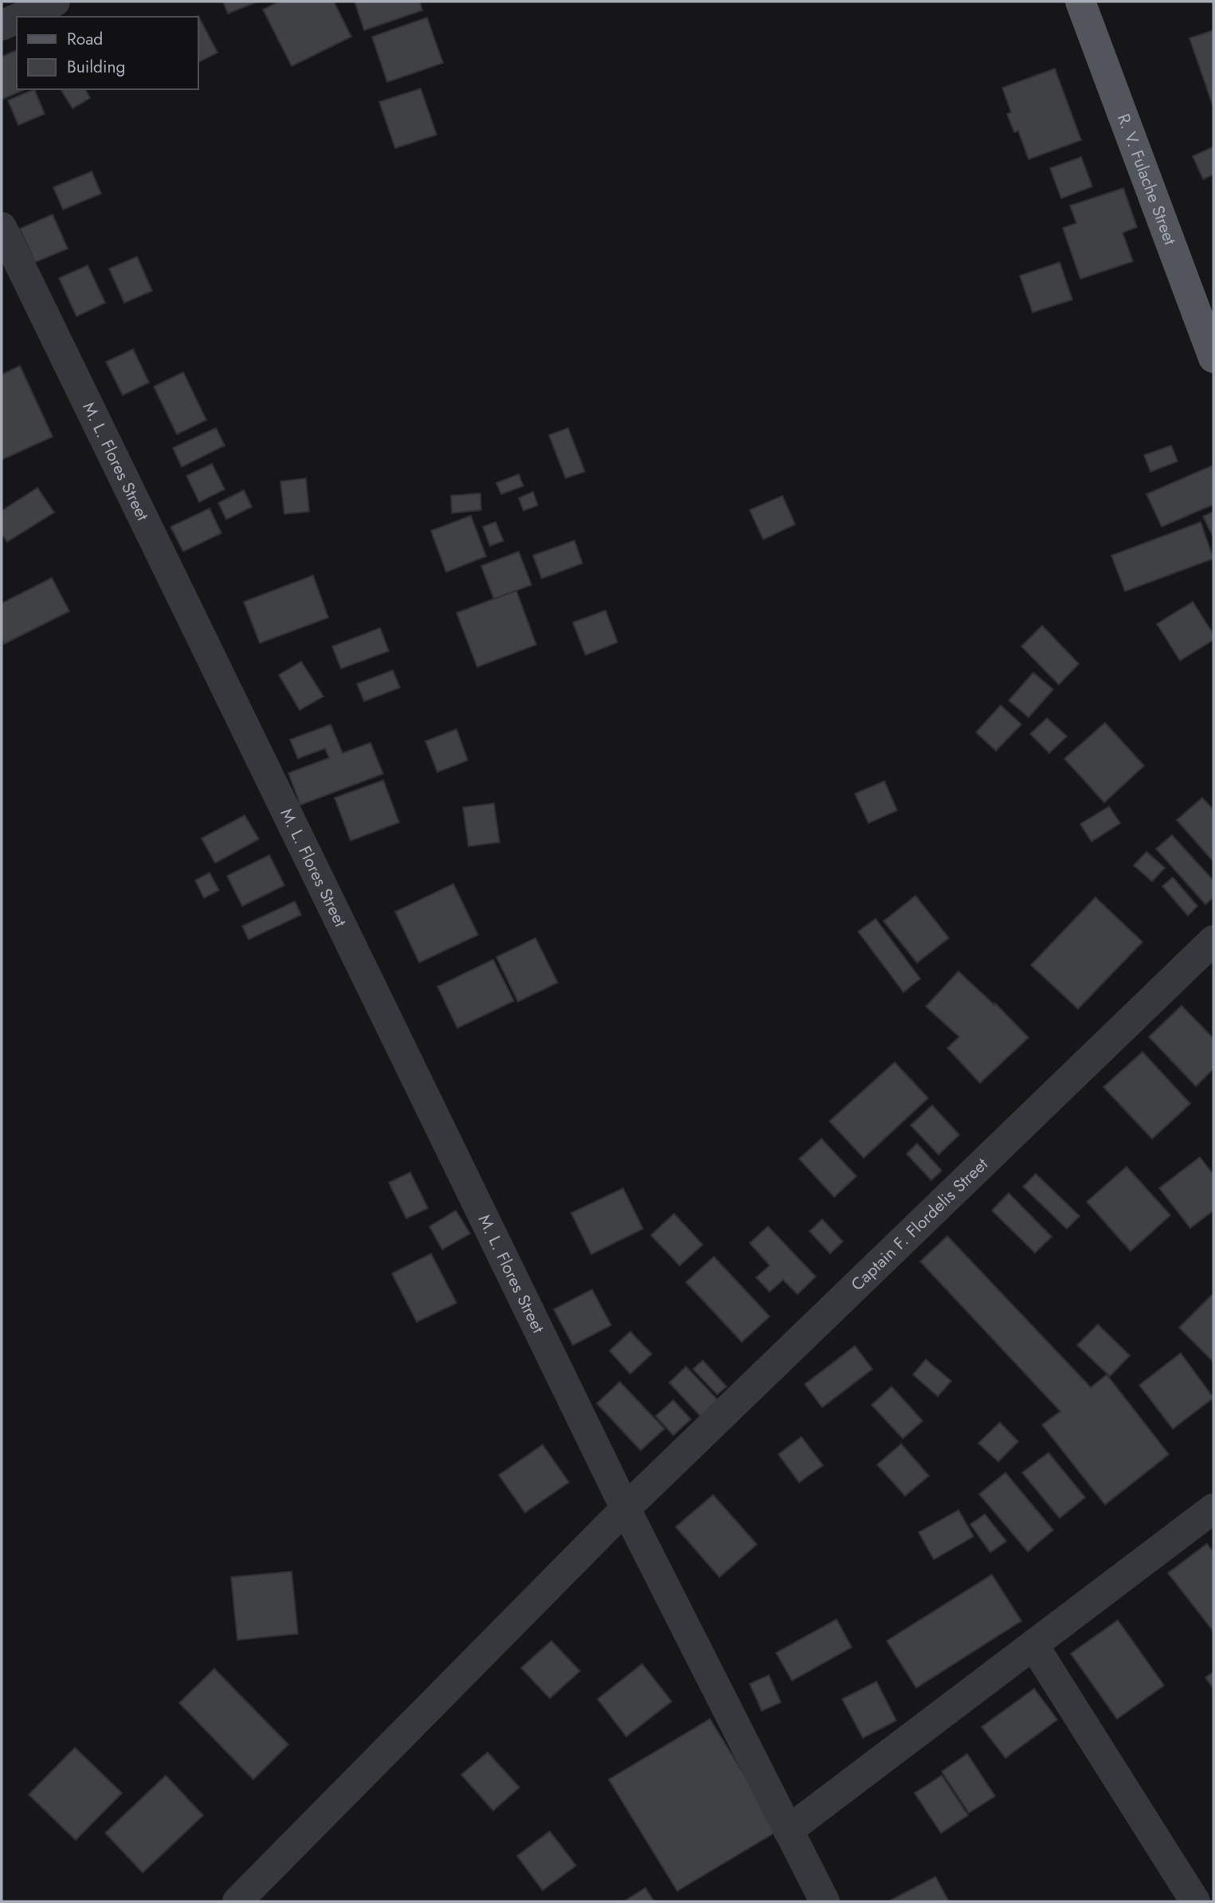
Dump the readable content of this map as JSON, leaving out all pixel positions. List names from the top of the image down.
{
  "streets": {
    "main road": ["R. V. Fulache Street"],
    "street": ["M. L. Flores Street", "Captain F. Flordelis Street"]
  },
  "crossings": [
    ["M. L. Flores Street", "Captain F. Flordelis Street"]
  ],
  "legend": ["Road", "Building"]
}
